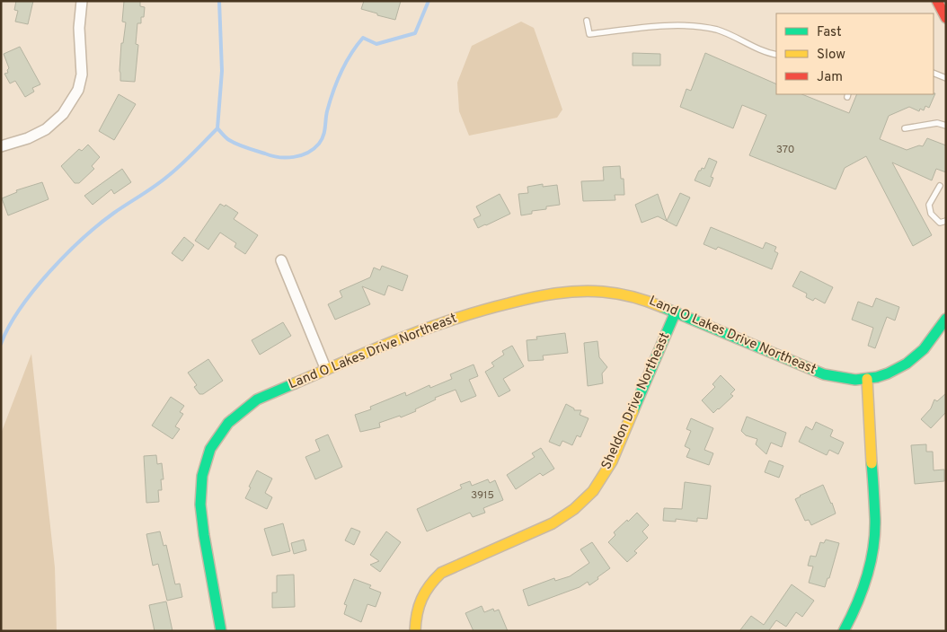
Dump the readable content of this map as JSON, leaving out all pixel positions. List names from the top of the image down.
{
  "streets": {
    "street": ["Land O Lakes Drive Northeast", "Sheldon Drive Northeast"]
  },
  "crossings": [
    ["Land O Lakes Drive Northeast", "Sheldon Drive Northeast"]
  ],
  "house_numbers": ["370", "3915"],
  "legend": ["Fast", "Slow", "Jam"]
}
